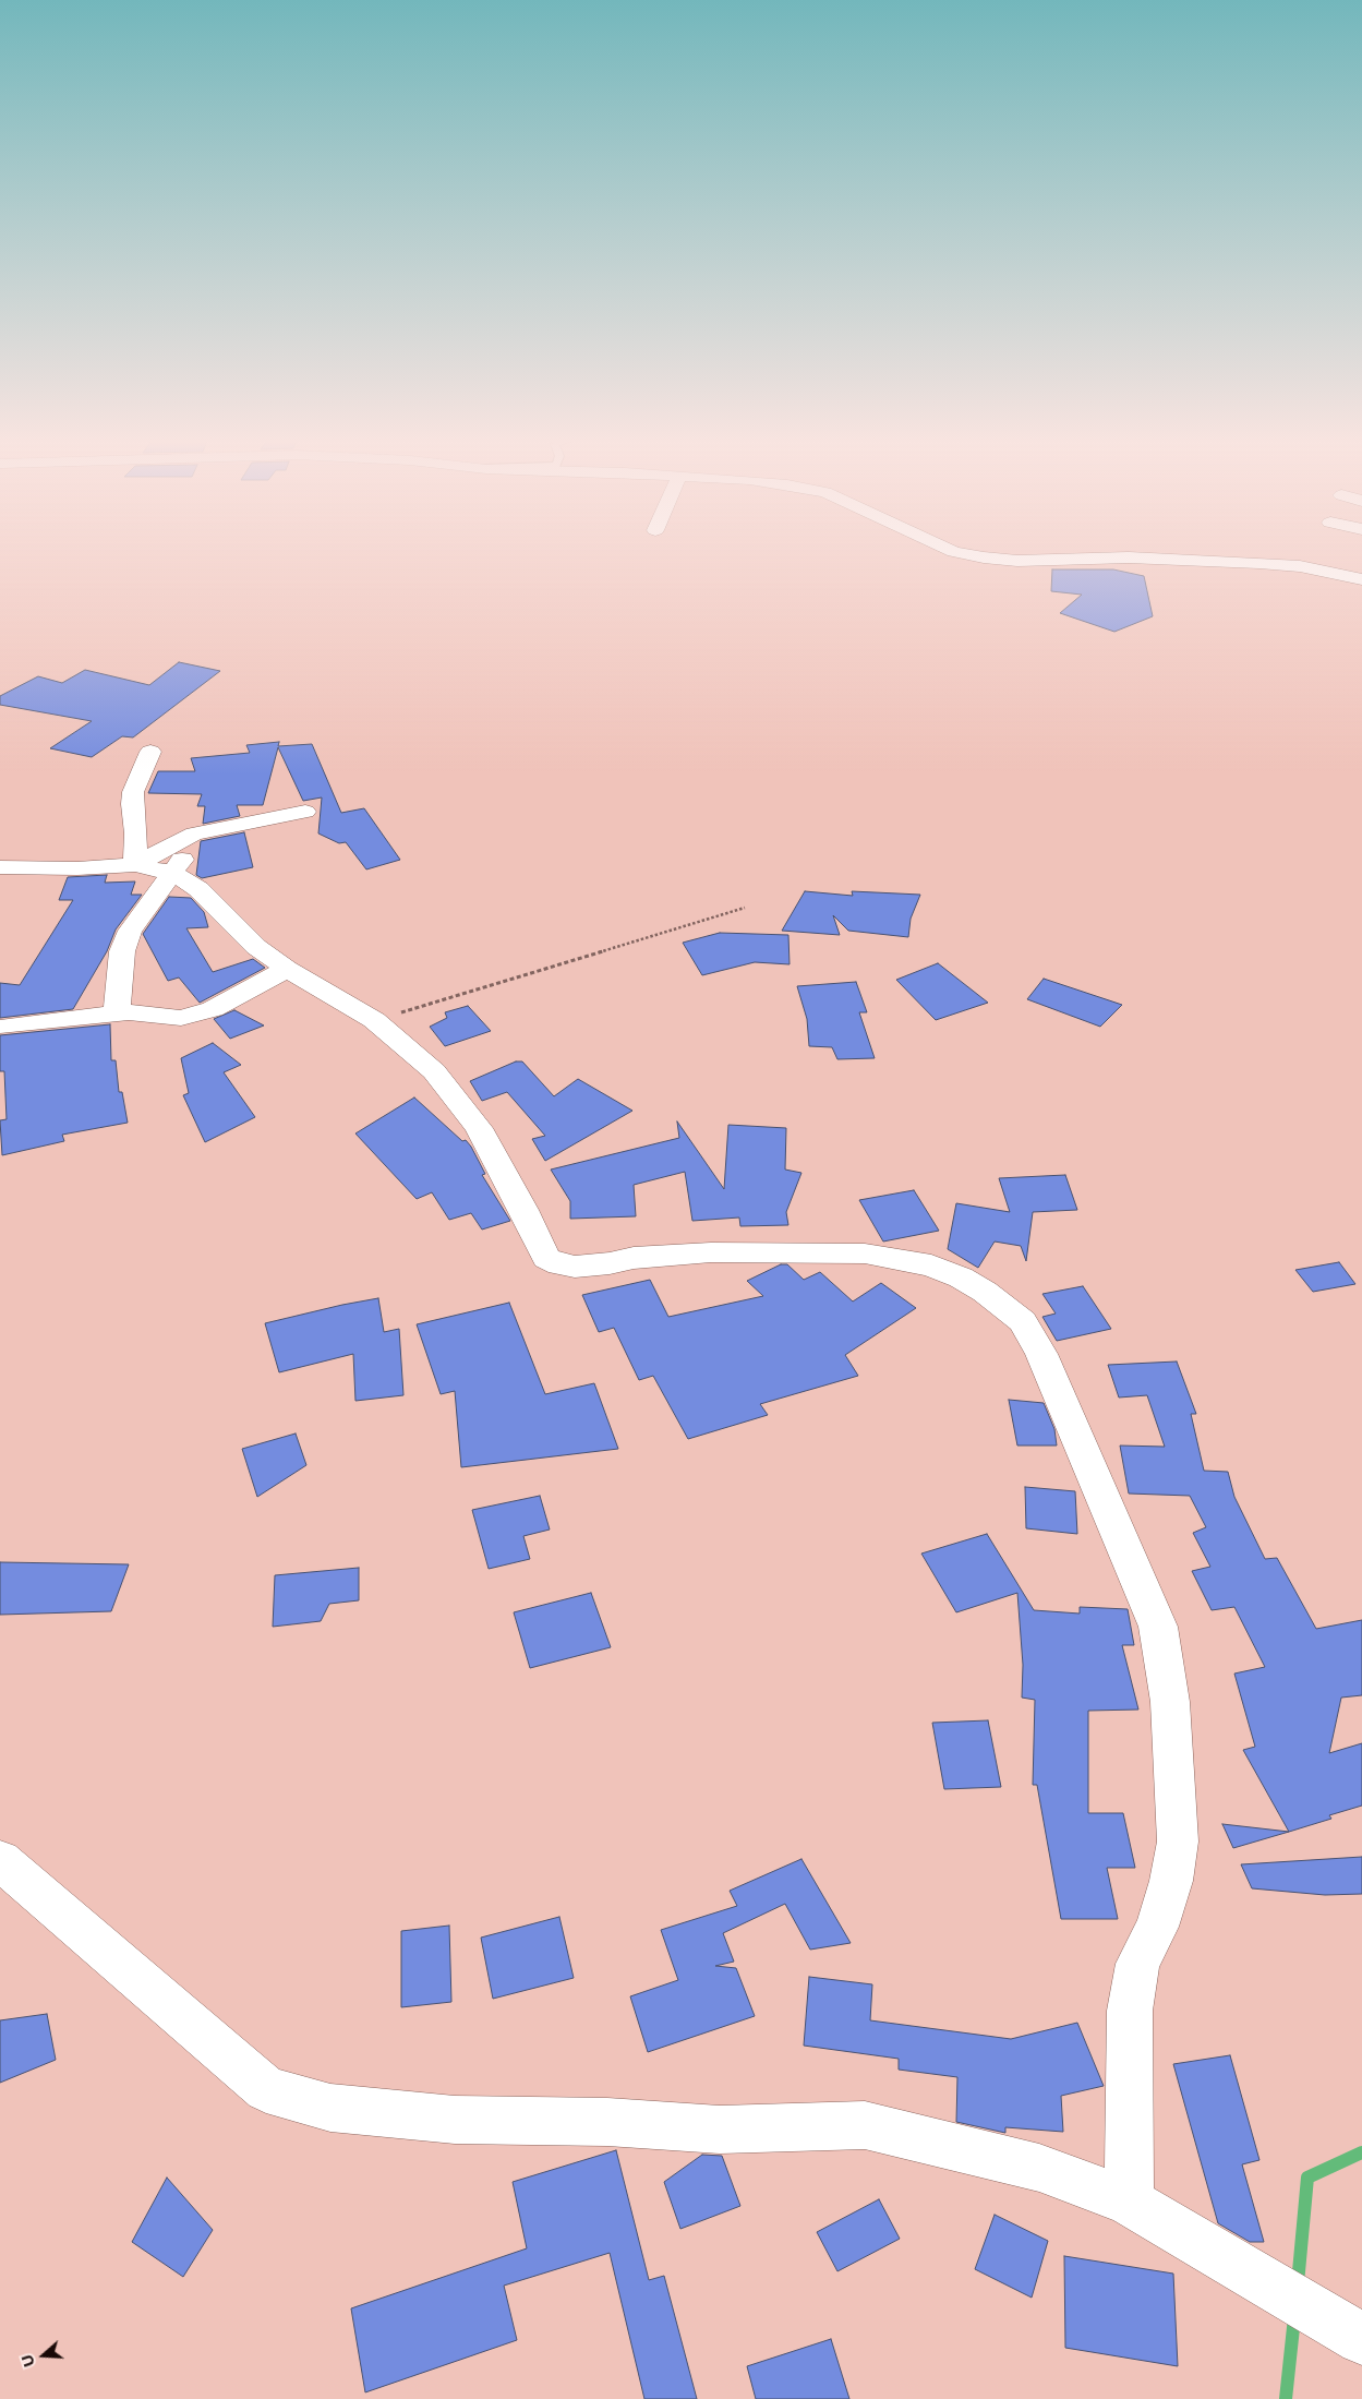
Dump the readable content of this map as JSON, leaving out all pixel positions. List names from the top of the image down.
{
  "north": "left"
}
